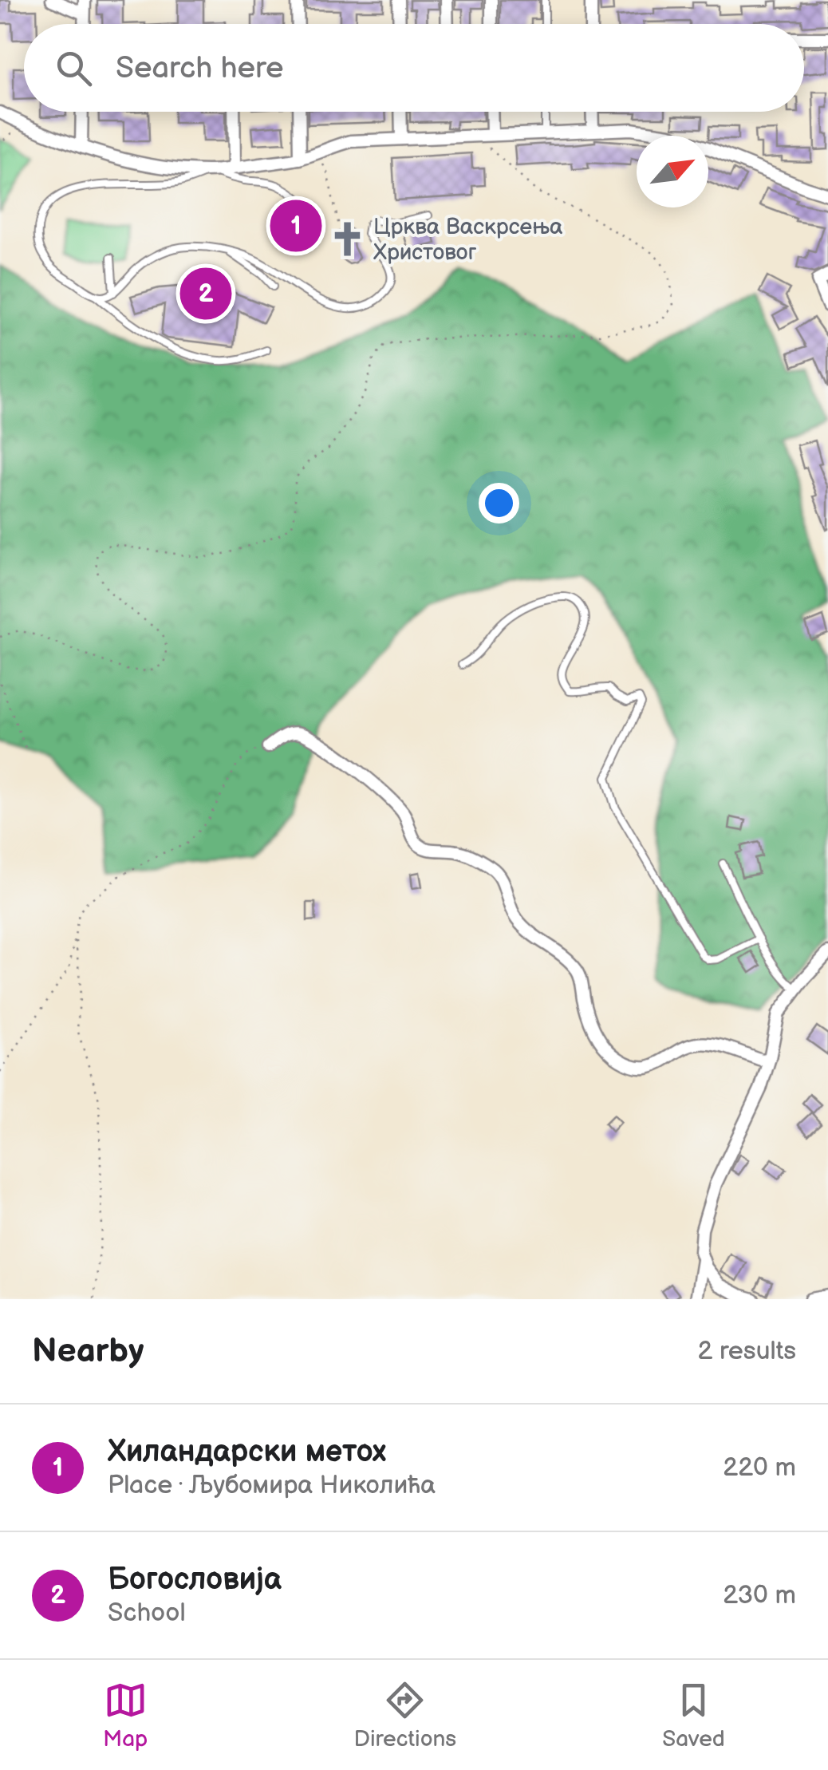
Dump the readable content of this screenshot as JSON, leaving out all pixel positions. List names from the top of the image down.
{
  "places": {
    "church": ["Црква Васкрсења Христовог"]
  },
  "north": "top right",
  "page": {
    "search": "Search here",
    "pins": ["1", "2"],
    "heading": ["Nearby", "2 results"],
    "list": [
      {
        "mark": "1",
        "name": "Хиландарски метох",
        "note": "Place · Љубомира Николића",
        "value": "220 m"
      },
      {
        "mark": "2",
        "name": "Богословија",
        "note": "School",
        "value": "230 m"
      }
    ],
    "nav": ["Map", "Directions", "Saved"]
  }
}
